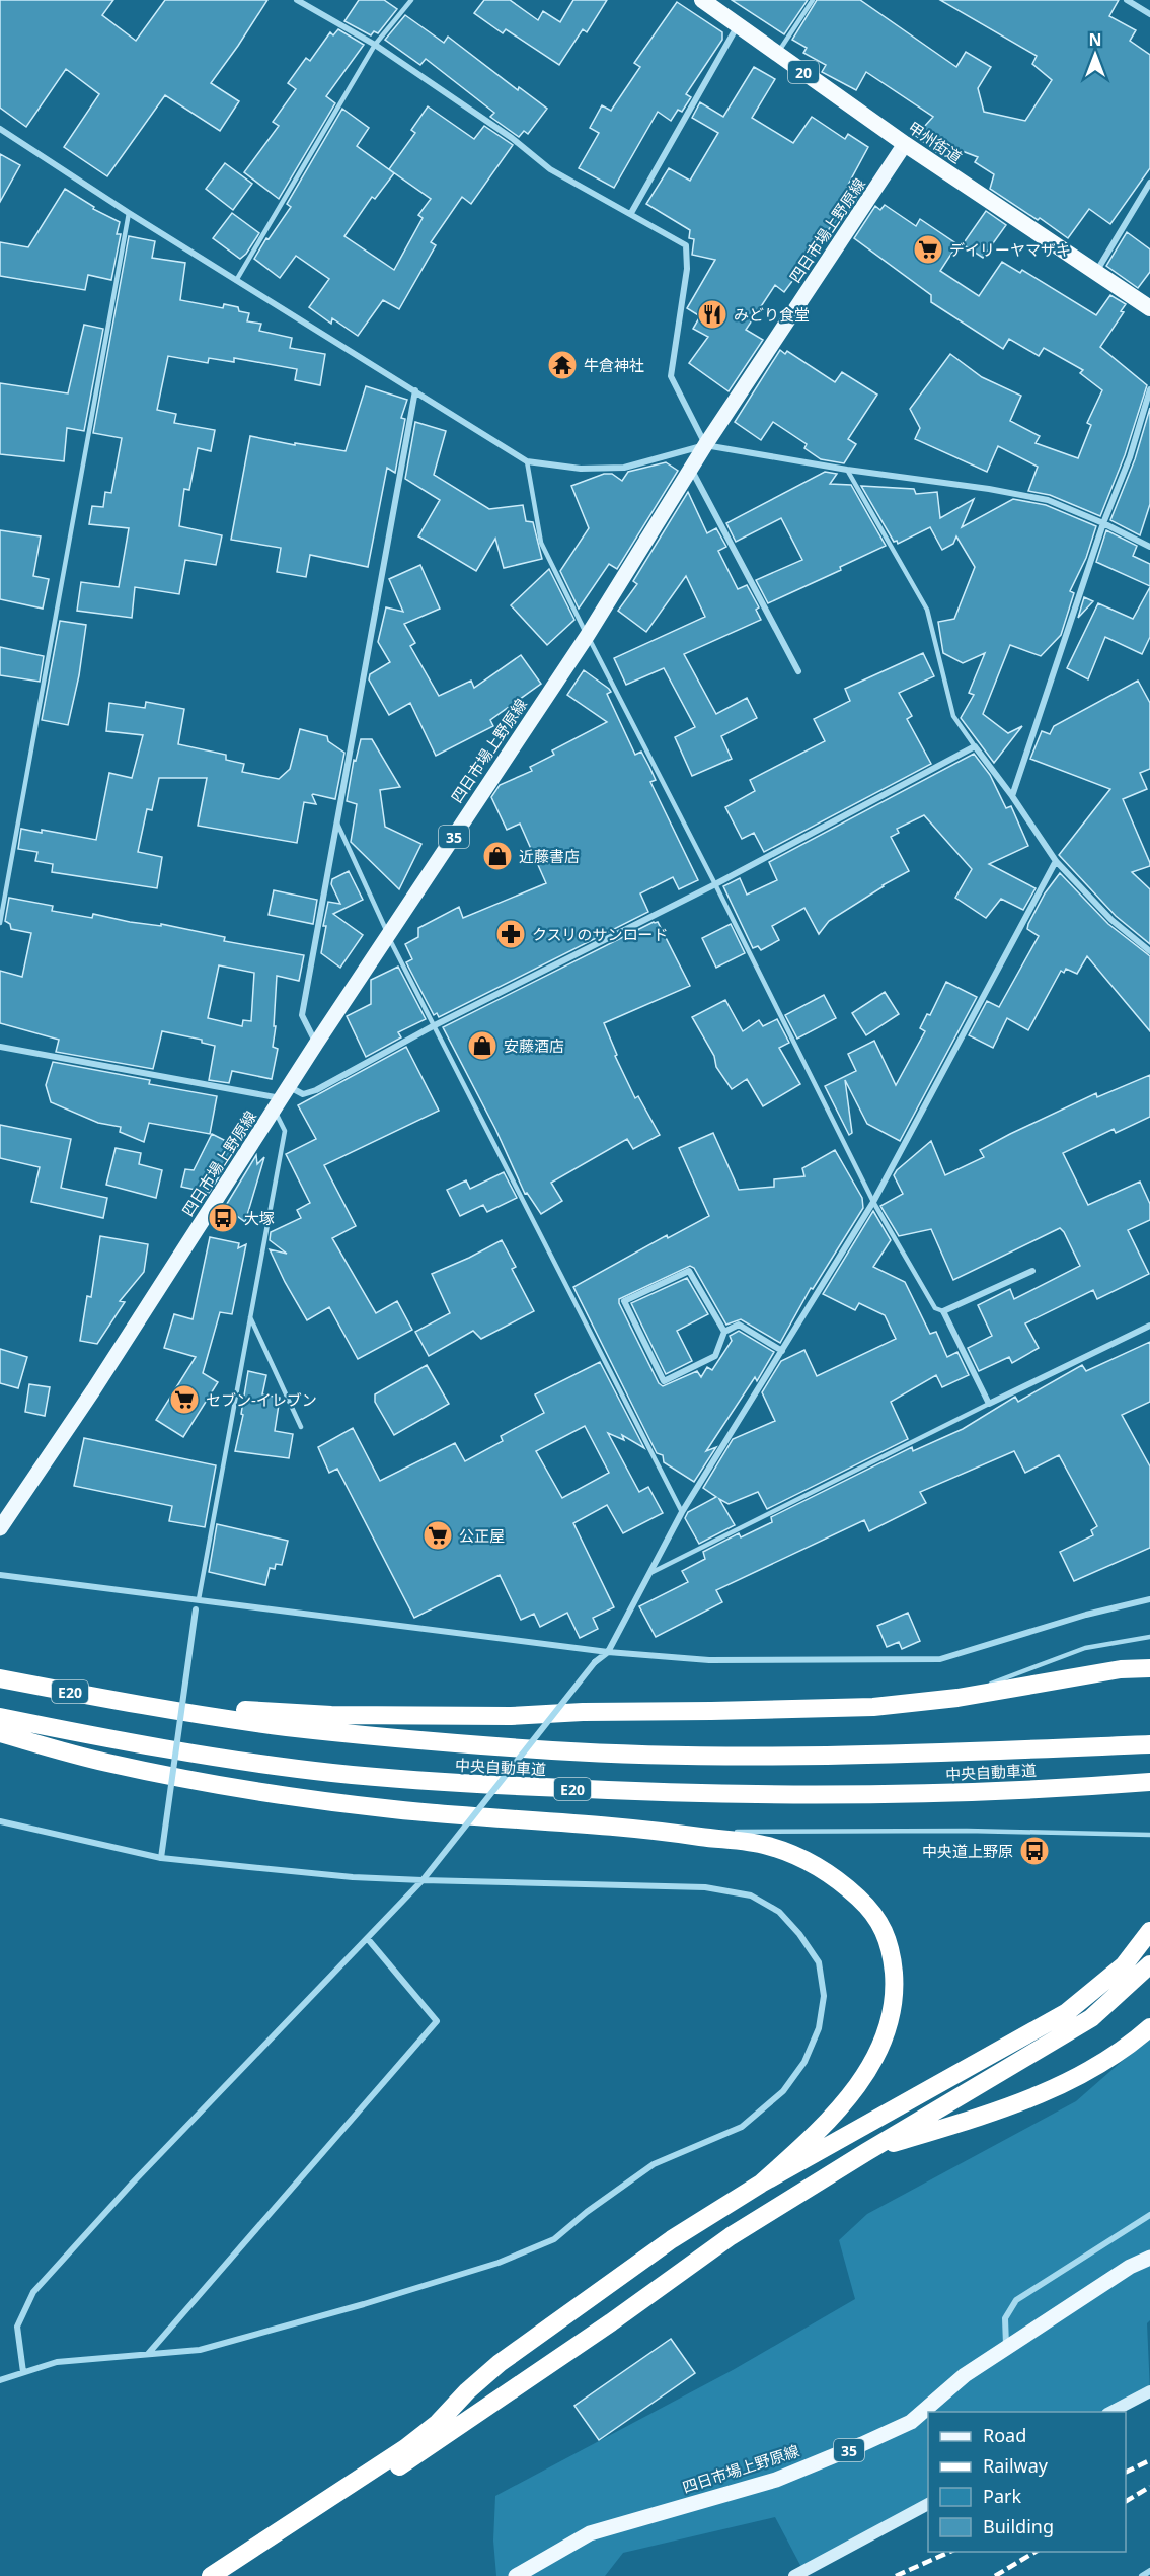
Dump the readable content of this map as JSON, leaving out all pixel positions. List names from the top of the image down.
{
  "streets": {
    "highway": [
      "20",
      "甲州街道",
      "E20",
      "中央自動車道"
    ],
    "main road": ["四日市場上野原線", "35"]
  },
  "crossings": [
    ["甲州街道", "四日市場上野原線"]
  ],
  "places": {
    "supermarket": ["デイリーヤマザキ", "セブン-イレブン", "公正屋"],
    "restaurant": ["みどり食堂"],
    "temple": ["牛倉神社"],
    "shop": ["近藤書店", "安藤酒店"],
    "pharmacy": ["クスリのサンロード"],
    "bus stop": ["大塚", "中央道上野原"]
  },
  "legend": [
    "Road",
    "Railway",
    "Park",
    "Building"
  ],
  "north": "top"
}
